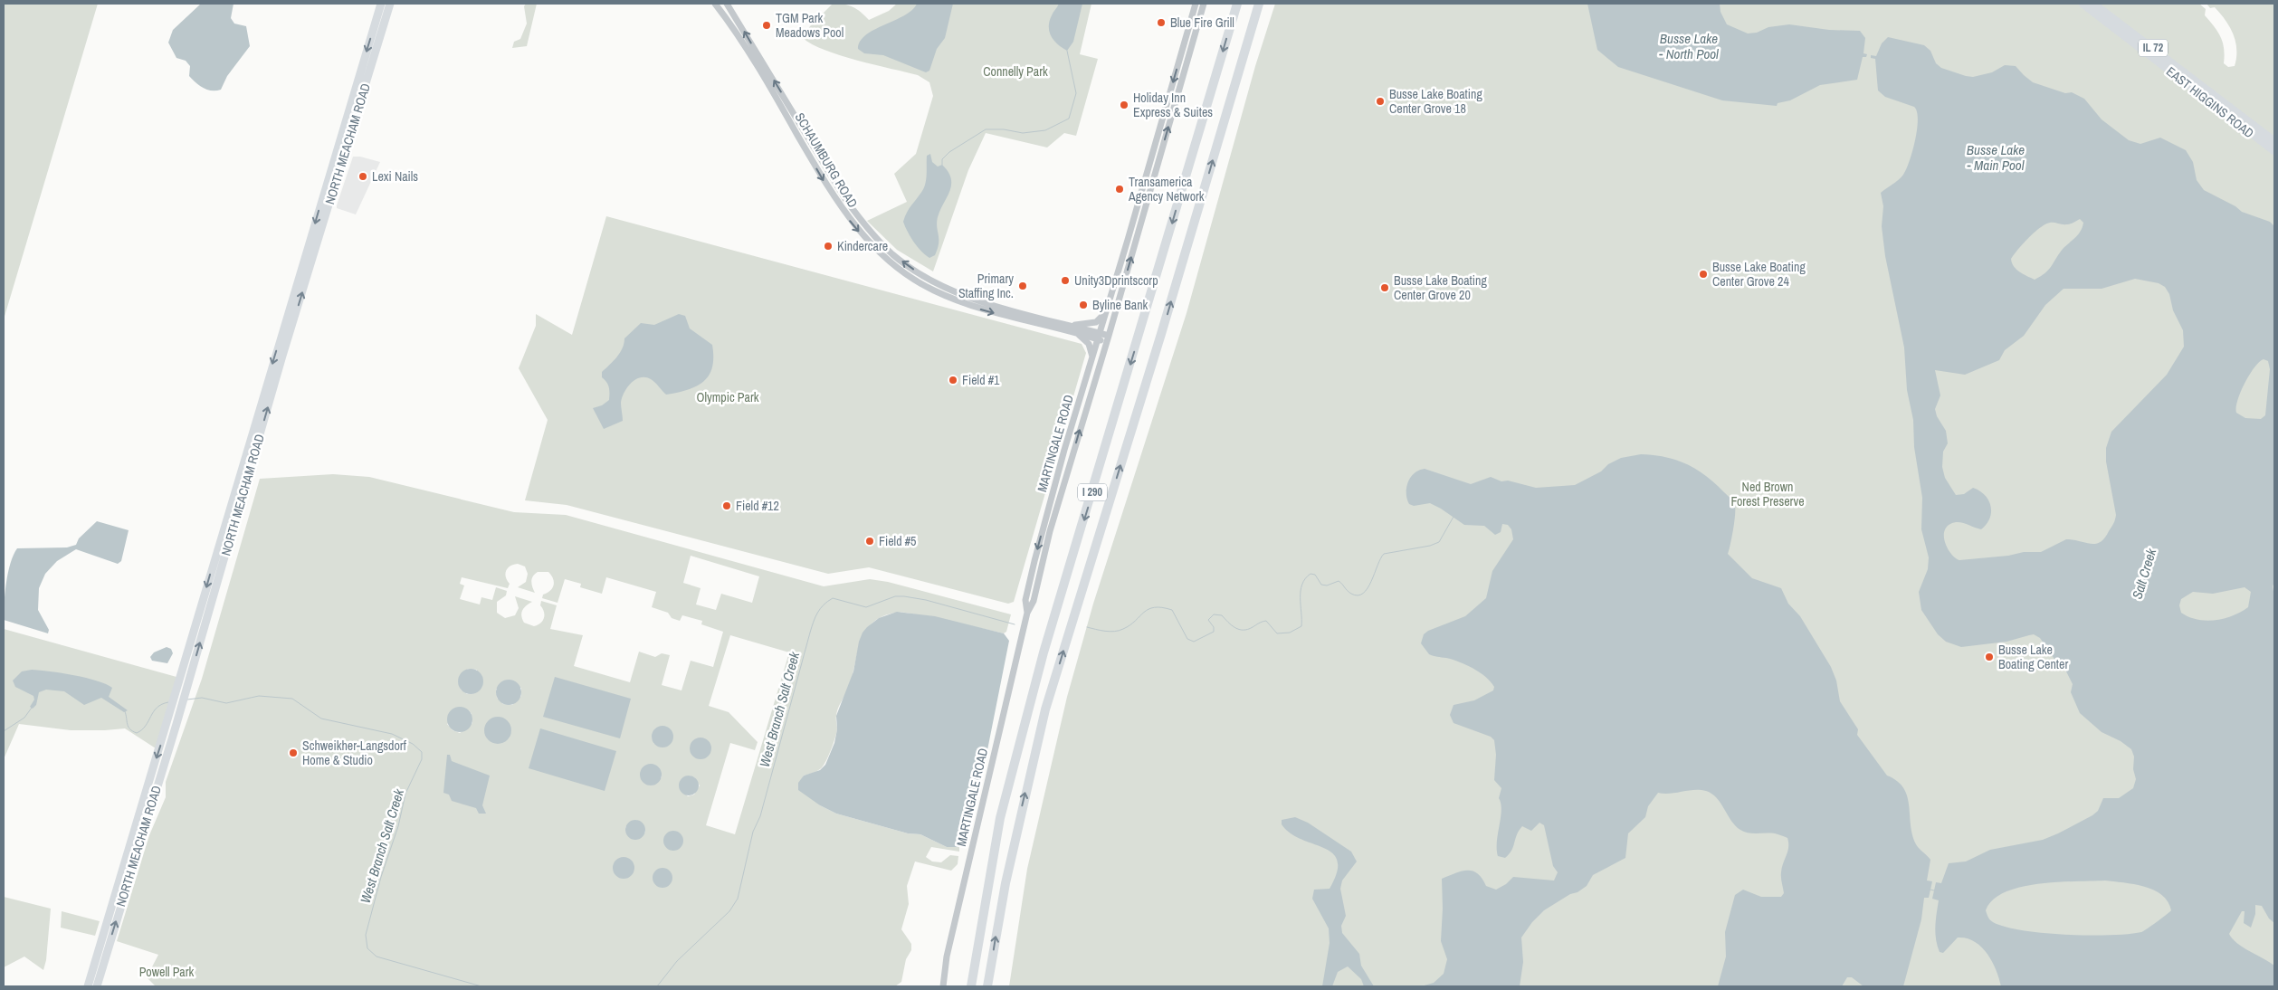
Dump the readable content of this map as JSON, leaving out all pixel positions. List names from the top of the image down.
{
  "streets": {
    "highway": ["I 290"],
    "main road": ["IL 72", "EAST HIGGINS ROAD", "NORTH MEACHAM ROAD"],
    "street": ["SCHAUMBURG ROAD", "MARTINGALE ROAD"]
  },
  "crossings": [
    ["SCHAUMBURG ROAD", "MARTINGALE ROAD"]
  ],
  "water": [
    "Busse Lake - North Pool",
    "Busse Lake - Main Pool",
    "Salt Creek",
    "West Branch Salt Creek"
  ],
  "parks": [
    "Connelly Park",
    "Olympic Park",
    "Ned Brown Forest Preserve",
    "Powell Park"
  ],
  "places": [
    "Blue Fire Grill",
    "TGM Park Meadows Pool",
    "Busse Lake Boating Center Grove 18",
    "Holiday Inn Express & Suites",
    "Lexi Nails",
    "Transamerica Agency Network",
    "Kindercare",
    "Busse Lake Boating Center Grove 24",
    "Unity3Dprintscorp",
    "Primary Staffing Inc.",
    "Busse Lake Boating Center Grove 20",
    "Byline Bank",
    "Field #1",
    "Field #12",
    "Field #5",
    "Busse Lake Boating Center",
    "Schweikher-Langsdorf Home & Studio"
  ]
}
